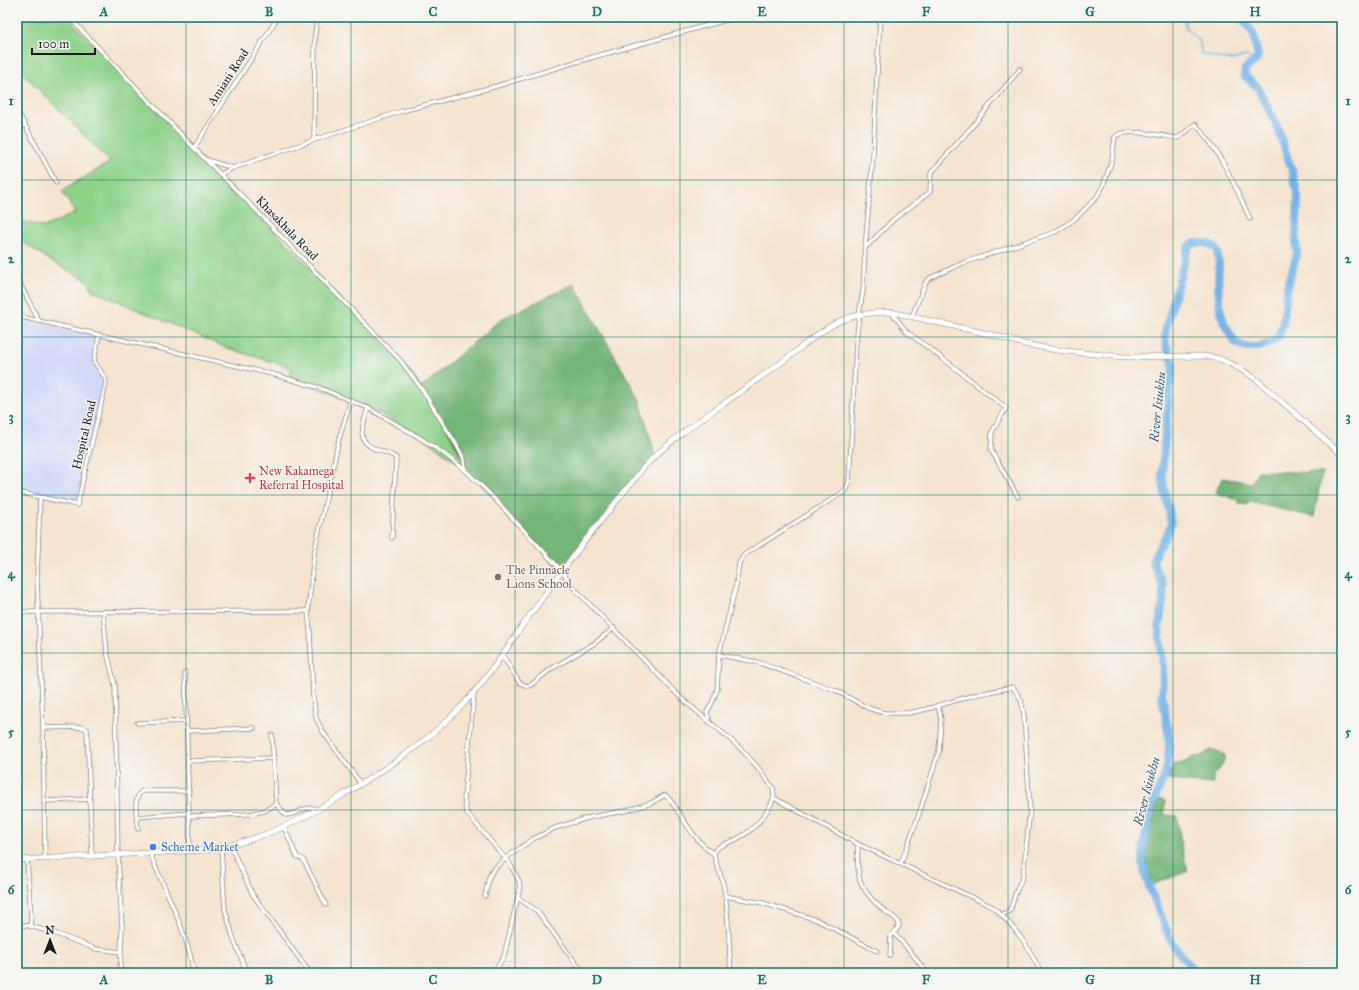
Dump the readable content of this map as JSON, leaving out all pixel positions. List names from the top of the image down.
{
  "streets": {
    "street": ["Amiani Road", "Khasakhala Road", "Hospital Road"]
  },
  "crossings": [
    ["Amiani Road", "Khasakhala Road"]
  ],
  "water": ["River Isiukhu"],
  "places": {
    "health": ["New Kakamega Referral Hospital"],
    "other": ["The Pinnacle Lions School", "Scheme Market"]
  },
  "scale_bar": "100 m",
  "north": "top",
  "grid": {
    "columns": [
      "A",
      "B",
      "C",
      "D",
      "E",
      "F",
      "G",
      "H"
    ],
    "rows": [
      "1",
      "2",
      "3",
      "4",
      "5",
      "6"
    ]
  }
}
